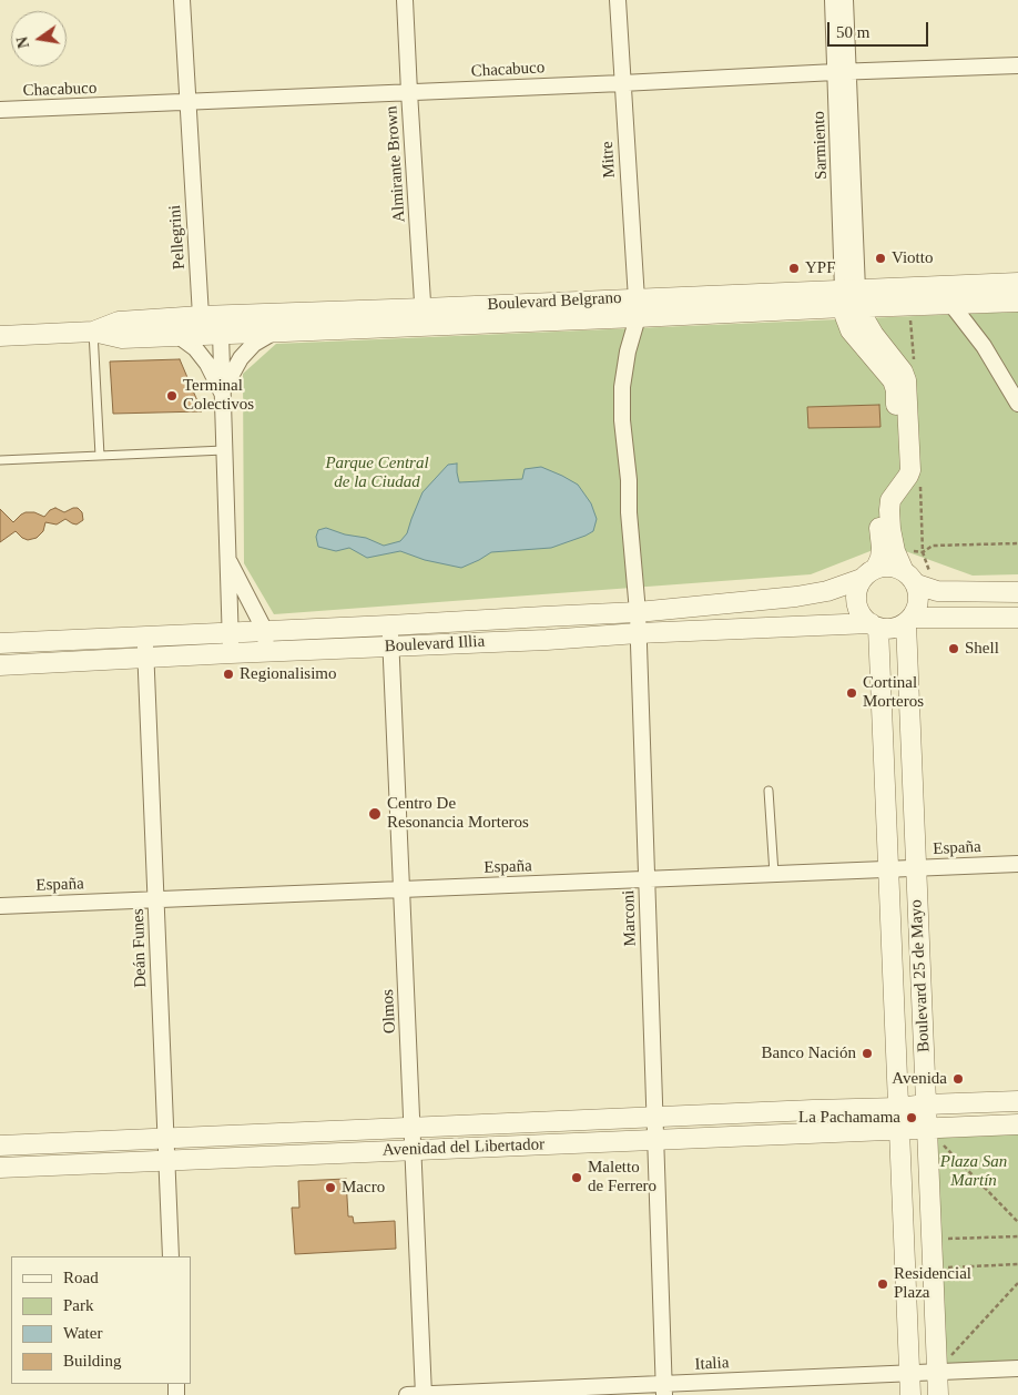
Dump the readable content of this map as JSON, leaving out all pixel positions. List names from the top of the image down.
{
  "streets": {
    "street": [
      "Chacabuco",
      "Sarmiento",
      "Mitre",
      "Almirante Brown",
      "Pellegrini",
      "Boulevard Belgrano",
      "Boulevard Illia",
      "España",
      "Marconi",
      "Deán Funes",
      "Boulevard 25 de Mayo",
      "Olmos",
      "Avenidad del Libertador",
      "Italia"
    ]
  },
  "crossings": [
    ["Chacabuco", "Sarmiento"],
    ["Chacabuco", "Mitre"],
    ["Chacabuco", "Almirante Brown"],
    ["Chacabuco", "Pellegrini"],
    ["Sarmiento", "Boulevard Belgrano"],
    ["Mitre", "Boulevard Belgrano"],
    ["Mitre", "Marconi"],
    ["Almirante Brown", "Boulevard Belgrano"],
    ["Pellegrini", "Boulevard Belgrano"],
    ["Boulevard Illia", "Marconi"],
    ["Boulevard Illia", "Deán Funes"],
    ["Boulevard Illia", "Boulevard 25 de Mayo"],
    ["Boulevard Illia", "Olmos"],
    ["España", "Marconi"],
    ["España", "Deán Funes"],
    ["España", "Boulevard 25 de Mayo"],
    ["España", "Olmos"],
    ["Marconi", "Avenidad del Libertador"],
    ["Marconi", "Italia"],
    ["Deán Funes", "Avenidad del Libertador"],
    ["Boulevard 25 de Mayo", "Avenidad del Libertador"],
    ["Boulevard 25 de Mayo", "Italia"],
    ["Olmos", "Avenidad del Libertador"],
    ["Olmos", "Italia"]
  ],
  "parks": ["Parque Central de la Ciudad", "Plaza San Martín"],
  "places": [
    "Viotto",
    "YPF",
    "Terminal Colectivos",
    "Shell",
    "Regionalisimo",
    "Cortinal Morteros",
    "Centro De Resonancia Morteros",
    "Banco Nación",
    "Avenida",
    "La Pachamama",
    "Maletto de Ferrero",
    "Macro",
    "Residencial Plaza"
  ],
  "legend": [
    "Road",
    "Park",
    "Water",
    "Building"
  ],
  "scale_bar": "50 m",
  "north": "left"
}
